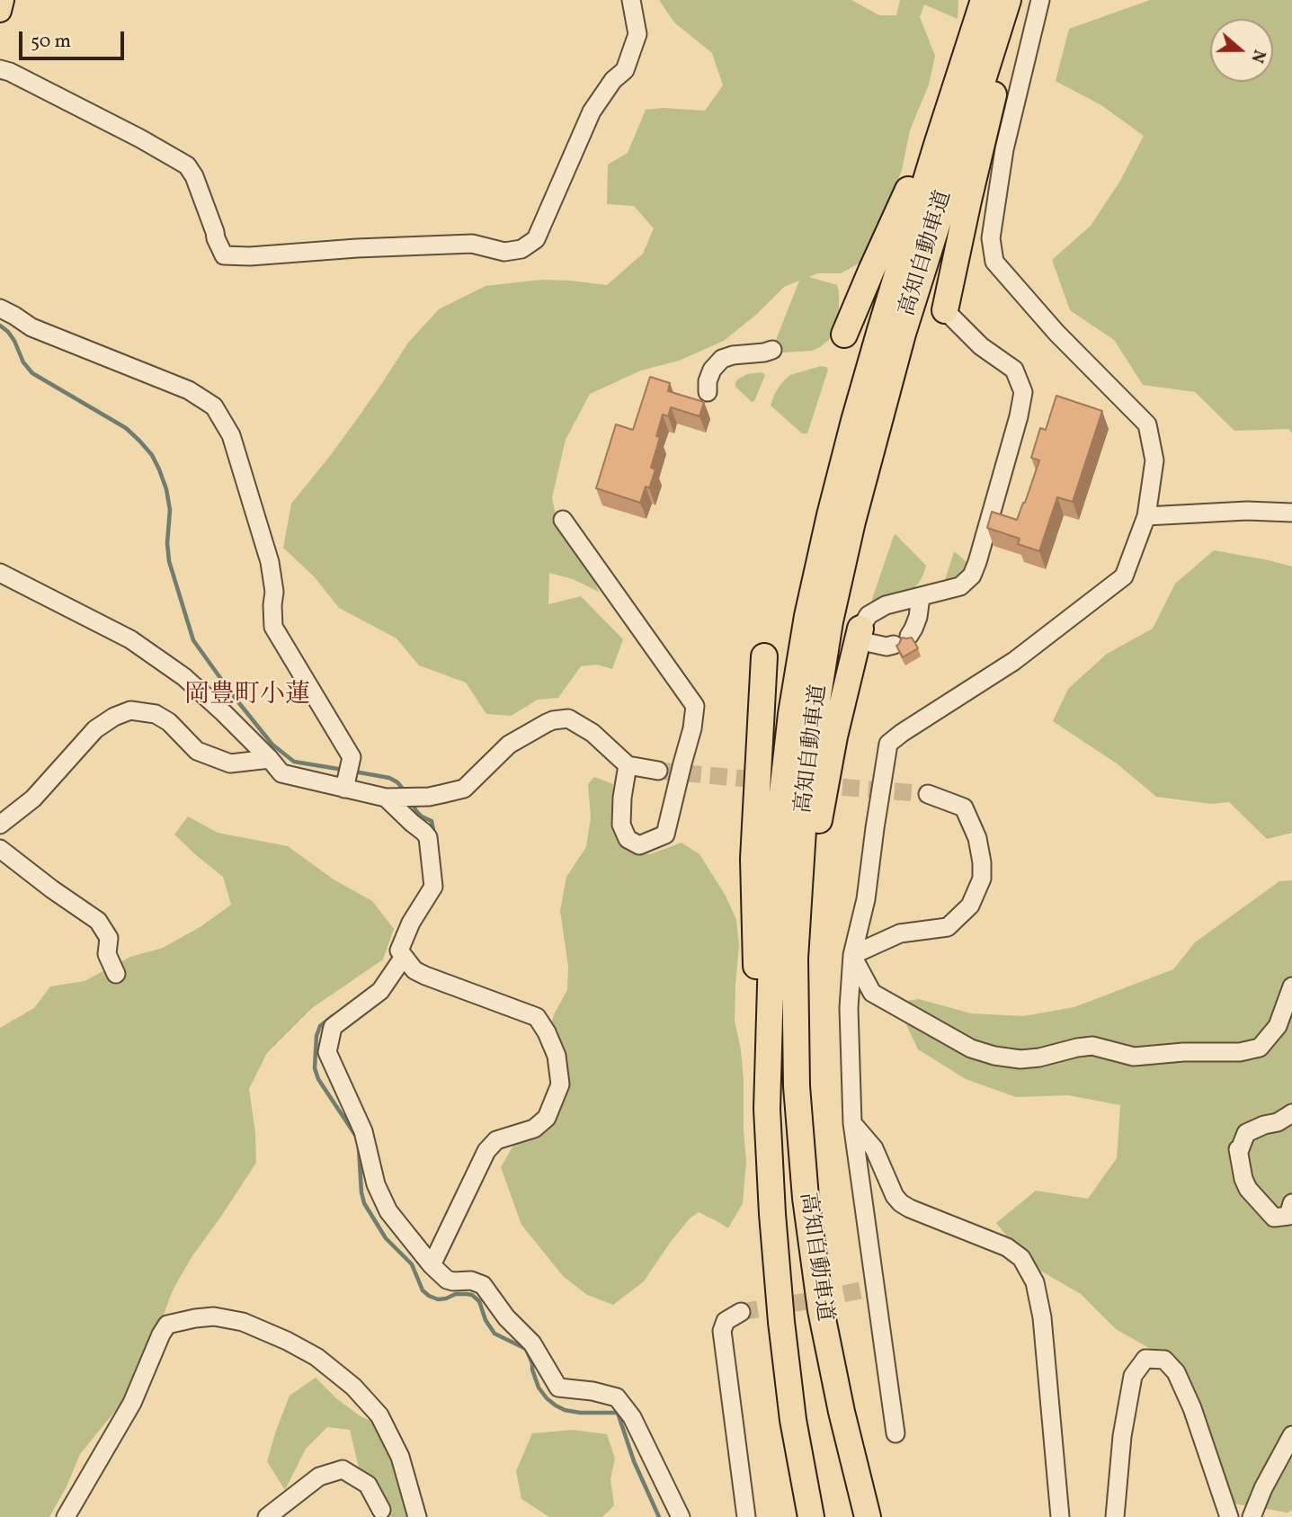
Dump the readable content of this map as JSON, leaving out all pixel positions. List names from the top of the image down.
{
  "streets": {
    "highway": ["高知自動車道"]
  },
  "districts": ["岡豊町小蓮"],
  "scale_bar": "50 m",
  "north": "right"
}
